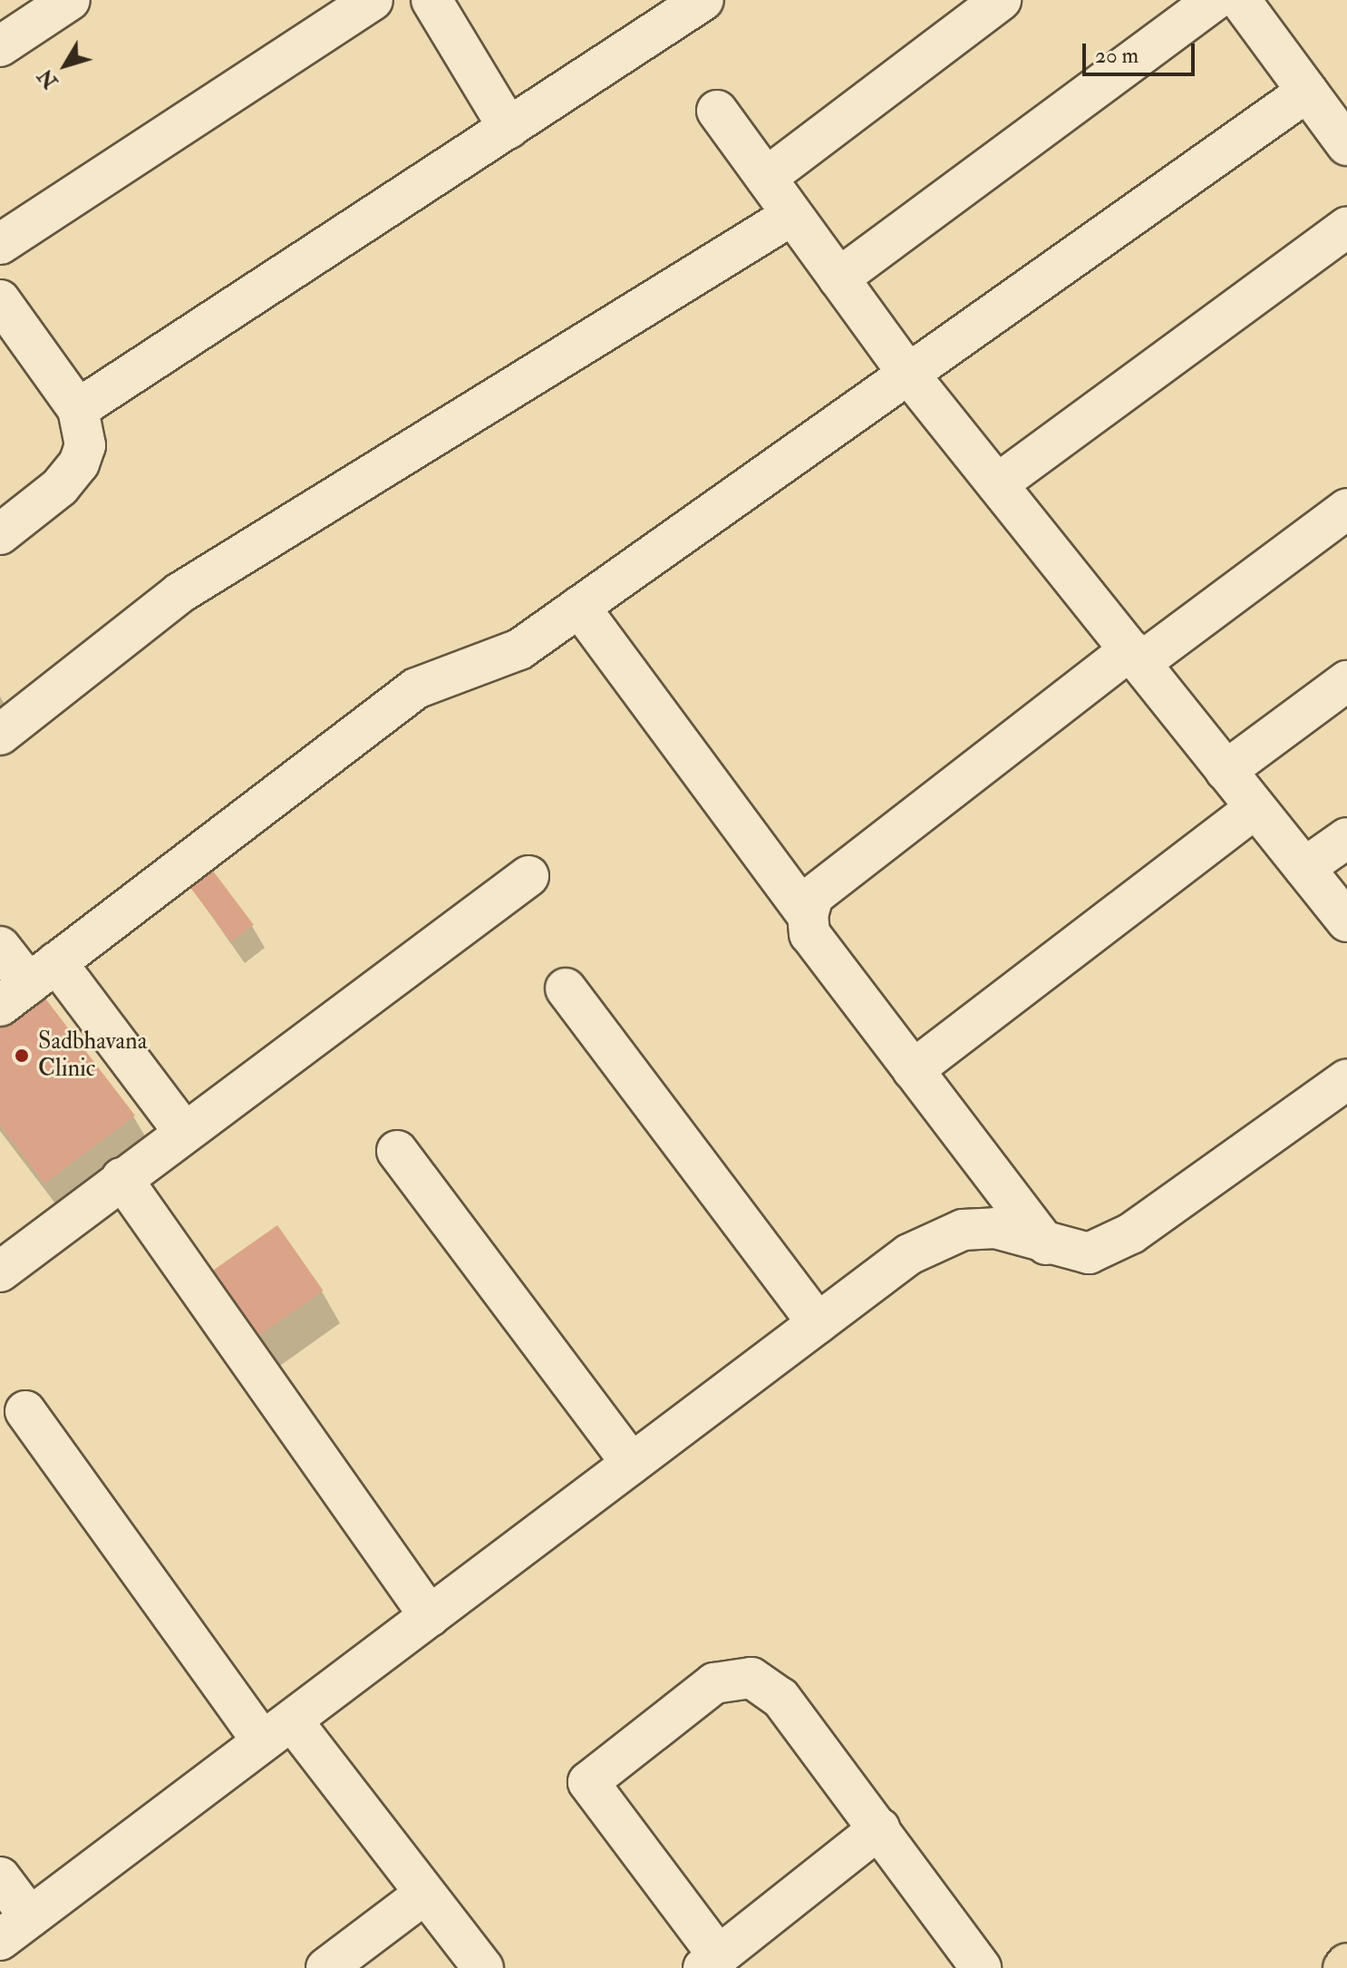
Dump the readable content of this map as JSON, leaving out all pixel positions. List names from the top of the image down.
{
  "places": ["Sadbhavana Clinic"],
  "scale_bar": "20 m",
  "north": "bottom left"
}
